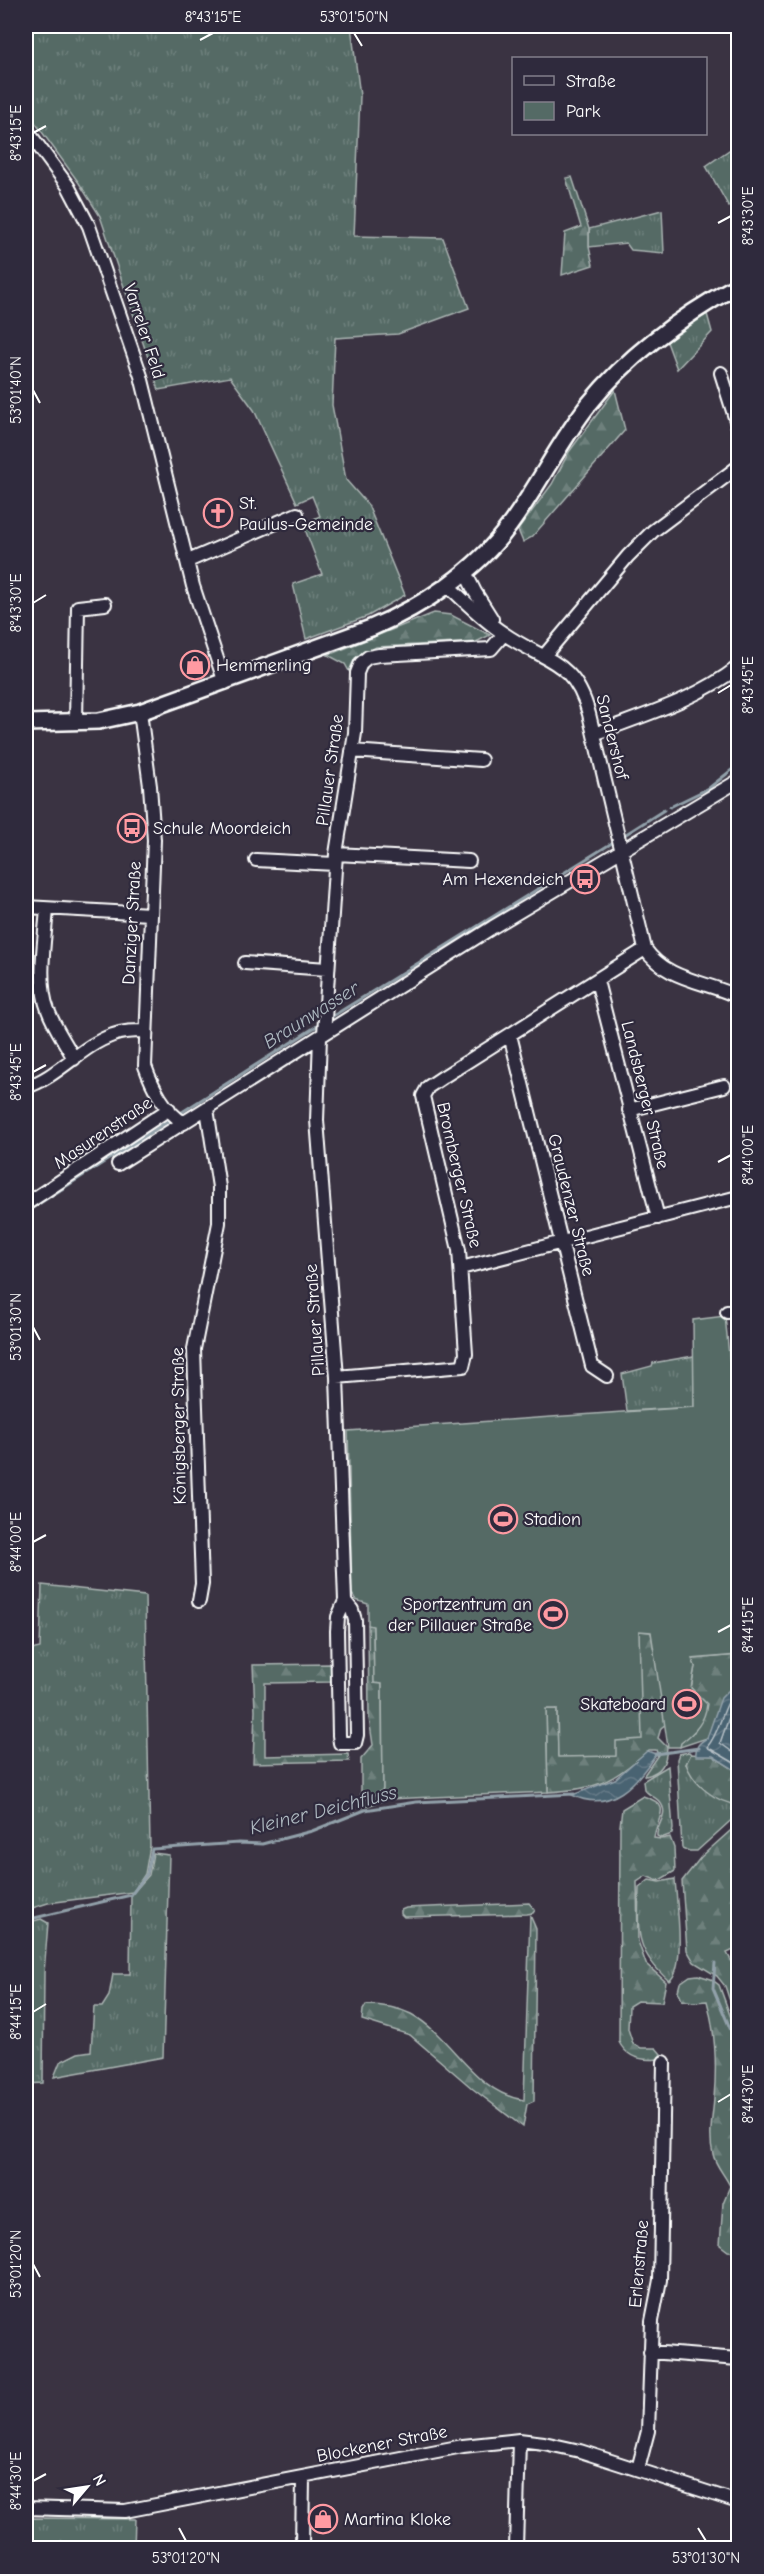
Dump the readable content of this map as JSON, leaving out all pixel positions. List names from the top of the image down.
{
  "streets": {
    "street": [
      "Varreler Feld",
      "Sandershof",
      "Pillauer Straße",
      "Danziger Straße",
      "Landsberger Straße",
      "Masurenstraße",
      "Bromberger Straße",
      "Graudenzer Straße",
      "Königsberger Straße",
      "Erlenstraße",
      "Blockener Straße"
    ]
  },
  "crossings": [
    ["Sandershof", "Pillauer Straße"],
    ["Sandershof", "Bromberger Straße"],
    ["Pillauer Straße", "Bromberger Straße"],
    ["Danziger Straße", "Masurenstraße"],
    ["Landsberger Straße", "Bromberger Straße"],
    ["Bromberger Straße", "Graudenzer Straße"],
    ["Erlenstraße", "Blockener Straße"]
  ],
  "water": ["Braunwasser", "Kleiner Deichfluss"],
  "places": {
    "church": ["St. Paulus-Gemeinde"],
    "shop": ["Hemmerling", "Martina Kloke"],
    "bus stop": ["Schule Moordeich", "Am Hexendeich"],
    "sports": ["Stadion", "Sportzentrum an der Pillauer Straße", "Skateboard"]
  },
  "legend": ["Straße", "Park"],
  "north": "top right",
  "coordinates": [
    "8°43'15\"E",
    "53°01'50\"N",
    "8°43'30\"E",
    "53°01'40\"N",
    "8°43'45\"E",
    "8°44'00\"E",
    "53°01'30\"N",
    "8°44'15\"E",
    "8°44'30\"E",
    "53°01'20\"N"
  ]
}
